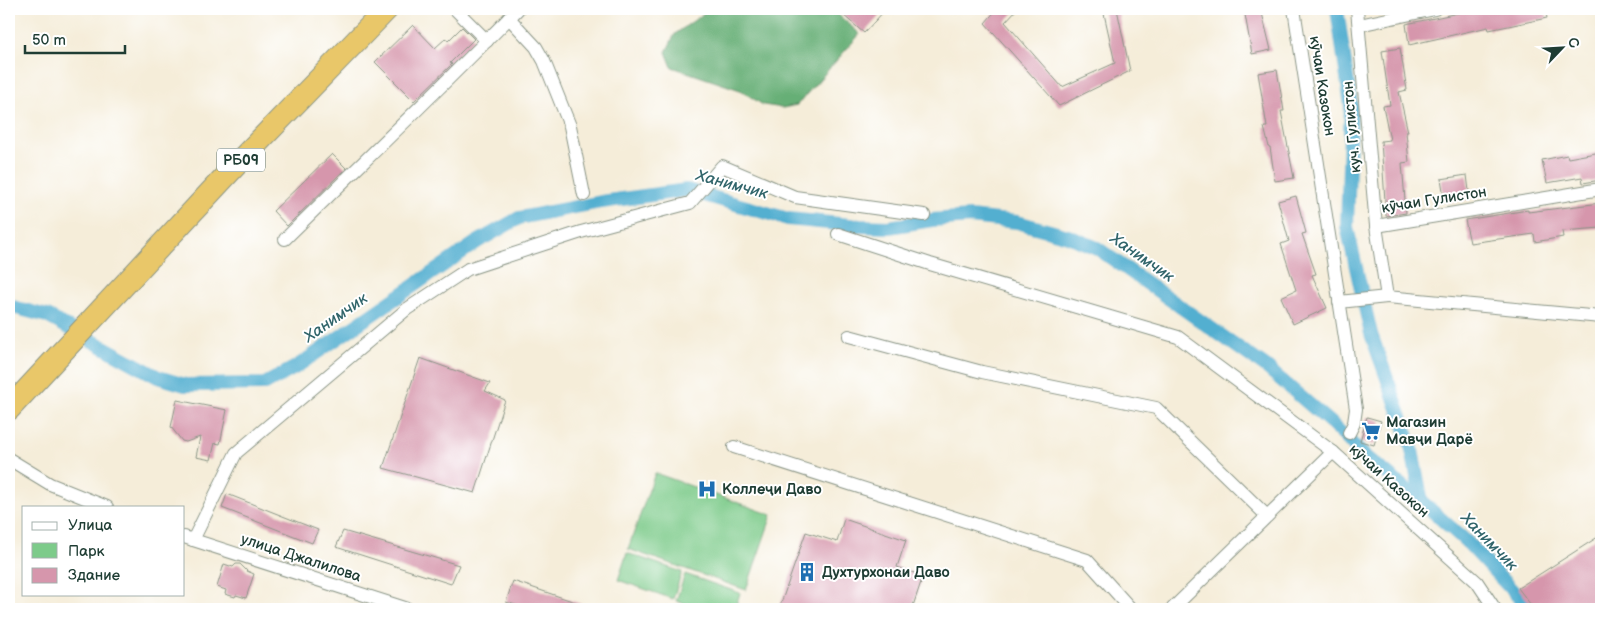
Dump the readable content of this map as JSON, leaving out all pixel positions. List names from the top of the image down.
{
  "streets": {
    "highway": ["РБ09"],
    "street": [
      "кӯчаи Казокон",
      "куч. Гулистон",
      "кӯчаи Гулистон",
      "улица Джалилова"
    ]
  },
  "crossings": [
    ["куч. Гулистон", "кӯчаи Гулистон"]
  ],
  "water": ["Ханимчик"],
  "places": {
    "supermarket": ["Магазин Мавҷи Дарё"],
    "hospital": ["Коллеҷи Даво"],
    "building": ["Духтурхонаи Даво"]
  },
  "legend": ["Улица", "Парк", "Здание"],
  "scale_bar": "50 m",
  "north": "top right"
}
